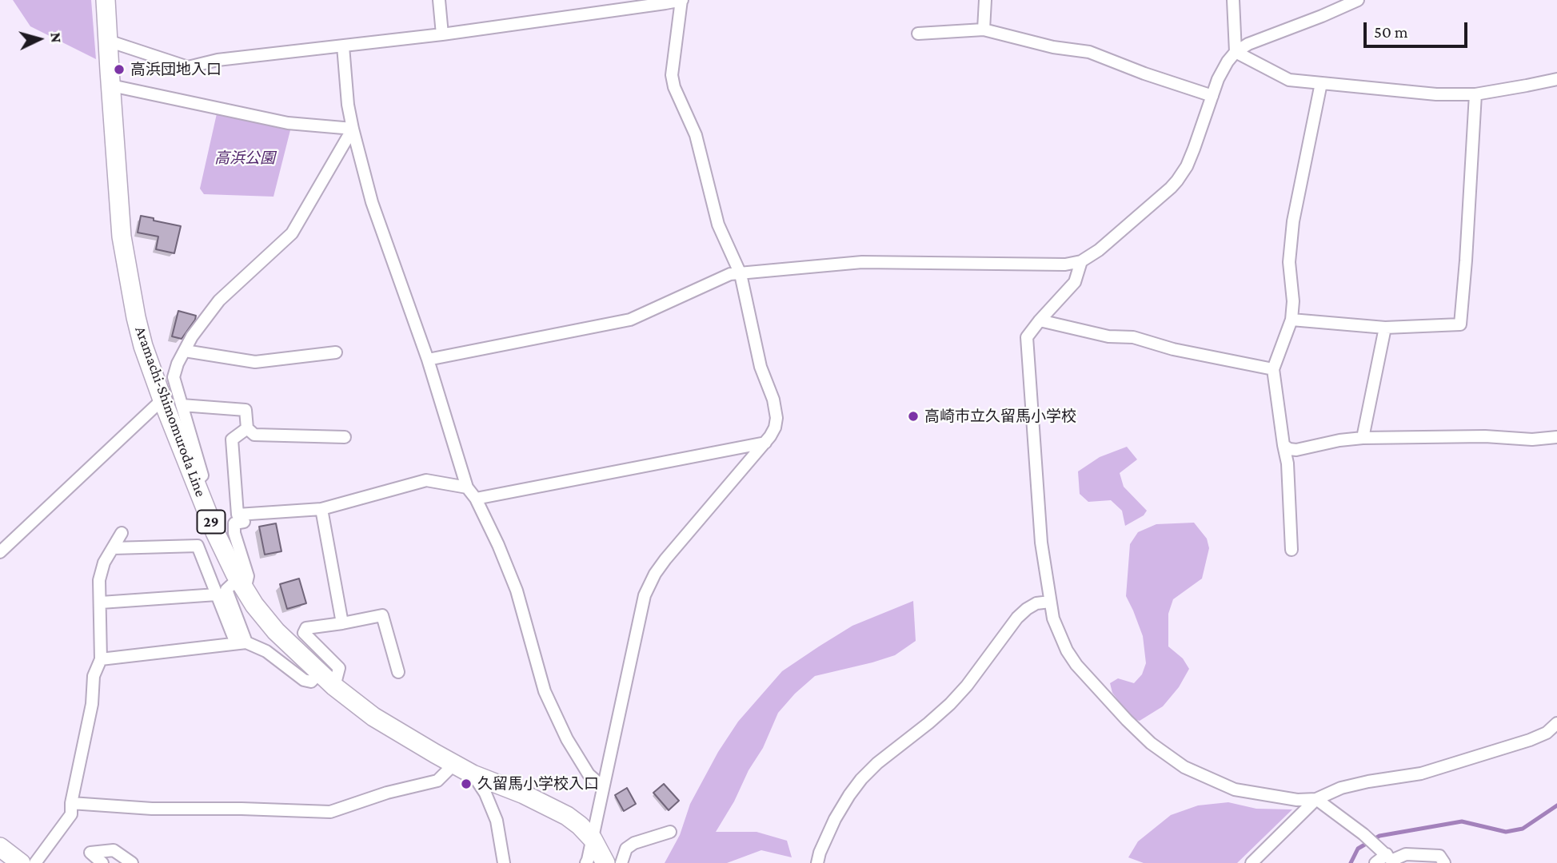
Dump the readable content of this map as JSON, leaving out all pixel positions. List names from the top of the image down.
{
  "streets": {
    "main road": ["Aramachi-Shimomuroda Line", "29"]
  },
  "parks": ["高浜公園"],
  "places": ["高浜団地入口", "高崎市立久留馬小学校", "久留馬小学校入口"],
  "scale_bar": "50 m",
  "north": "right"
}
